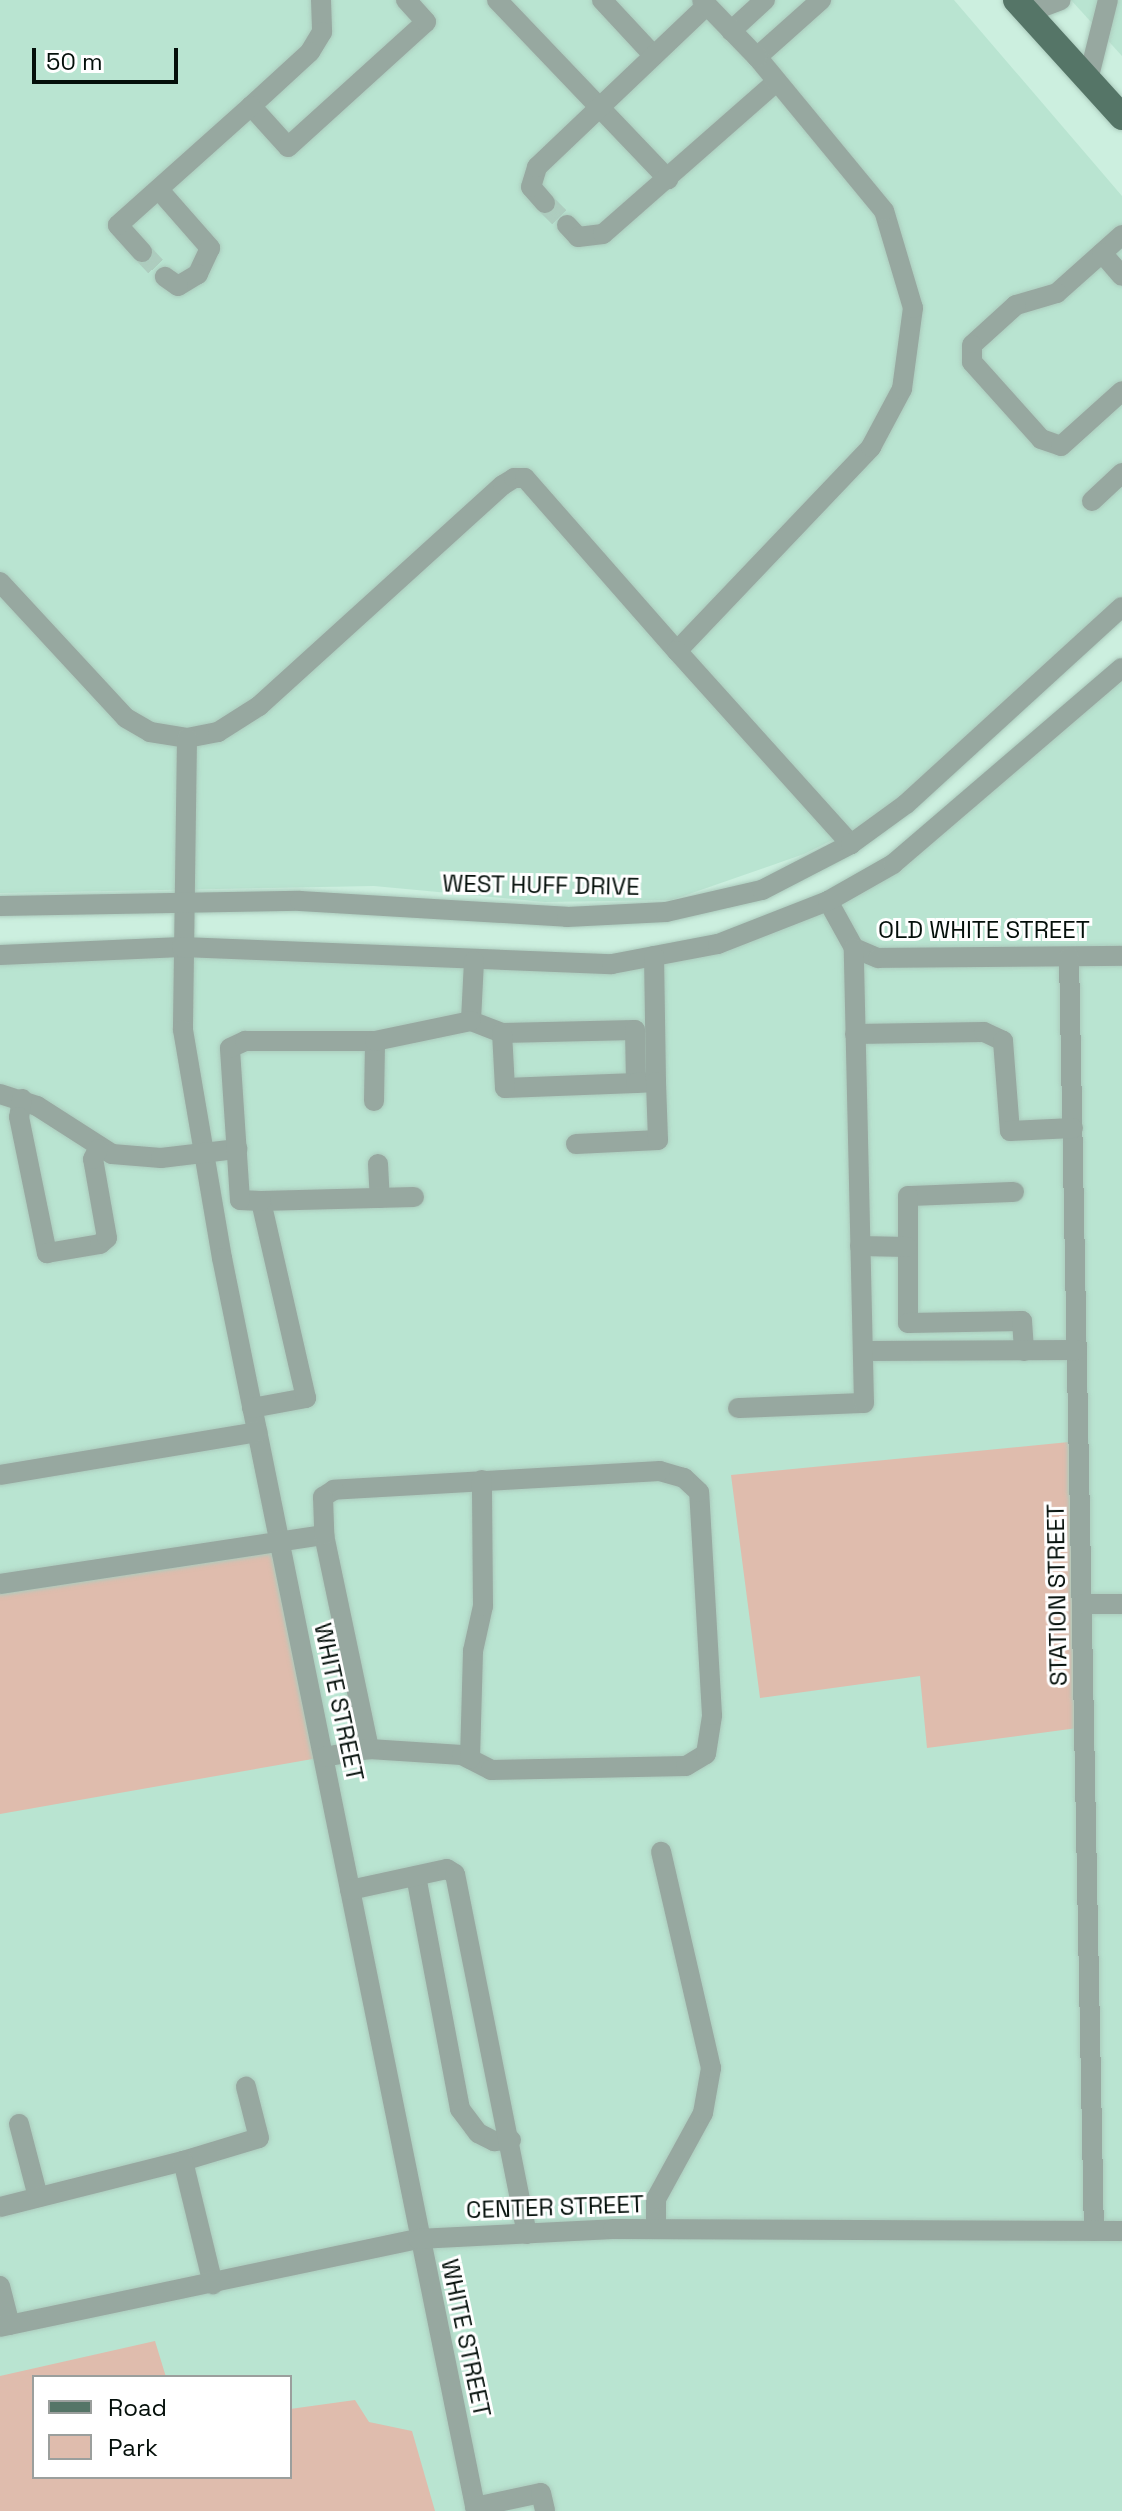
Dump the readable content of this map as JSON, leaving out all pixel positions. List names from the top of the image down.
{
  "streets": {
    "street": [
      "WEST HUFF DRIVE",
      "OLD WHITE STREET",
      "STATION STREET",
      "WHITE STREET",
      "CENTER STREET"
    ]
  },
  "crossings": [
    ["WEST HUFF DRIVE", "WHITE STREET"],
    ["OLD WHITE STREET", "STATION STREET"],
    ["STATION STREET", "CENTER STREET"],
    ["WHITE STREET", "CENTER STREET"]
  ],
  "legend": ["Road", "Park"],
  "scale_bar": "50 m"
}
